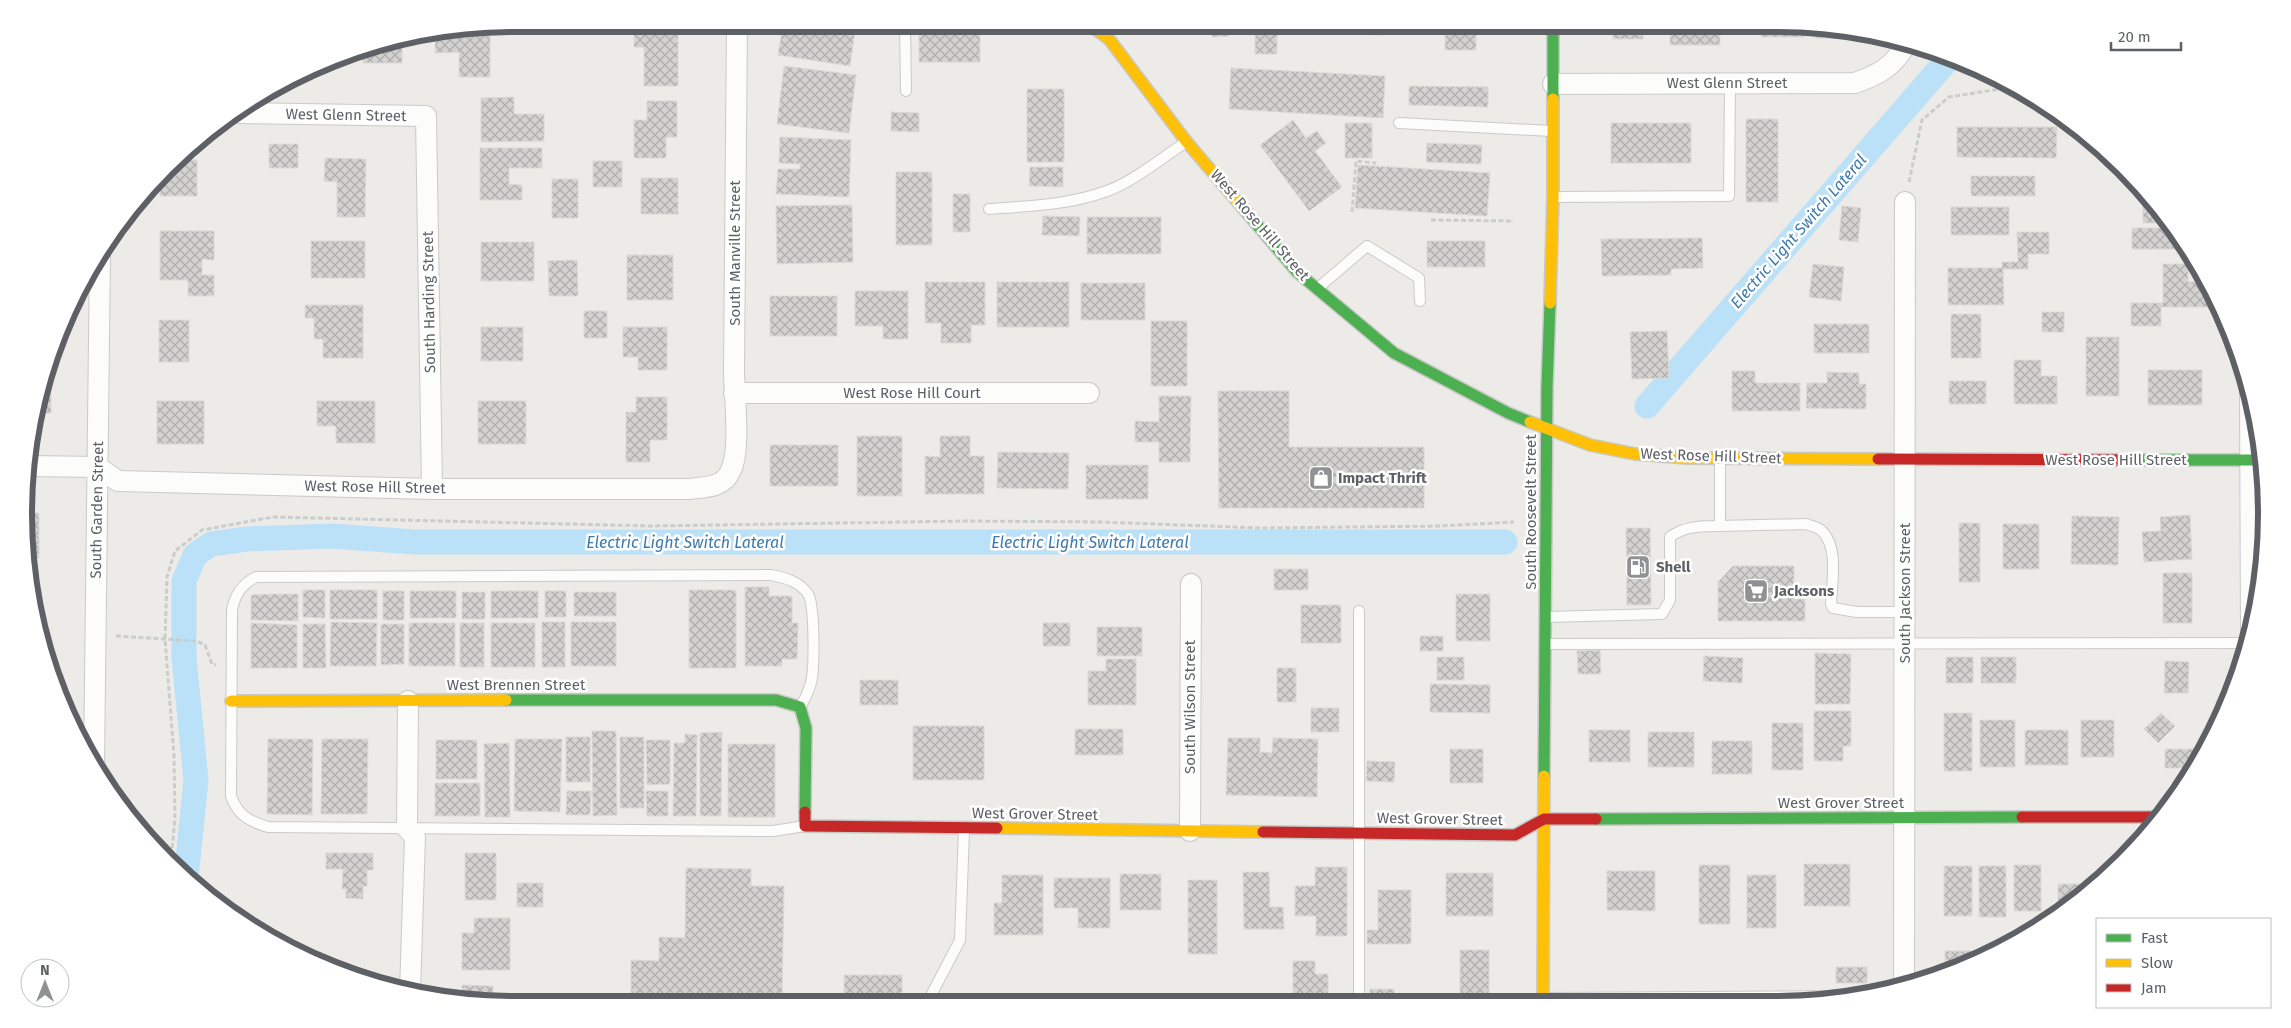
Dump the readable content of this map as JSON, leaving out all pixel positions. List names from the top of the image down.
{
  "streets": {
    "street": [
      "West Glenn Street",
      "West Rose Hill Street",
      "South Manville Street",
      "South Harding Street",
      "West Rose Hill Court",
      "South Garden Street",
      "South Roosevelt Street",
      "South Jackson Street",
      "West Brennen Street",
      "South Wilson Street",
      "West Grover Street"
    ]
  },
  "crossings": [
    ["West Glenn Street", "South Harding Street"],
    ["West Glenn Street", "South Roosevelt Street"],
    ["West Rose Hill Street", "South Manville Street"],
    ["West Rose Hill Street", "South Harding Street"],
    ["West Rose Hill Street", "South Garden Street"],
    ["West Rose Hill Street", "South Roosevelt Street"],
    ["West Rose Hill Street", "South Jackson Street"],
    ["South Manville Street", "West Rose Hill Court"],
    ["South Roosevelt Street", "West Grover Street"],
    ["South Jackson Street", "West Grover Street"],
    ["South Wilson Street", "West Grover Street"]
  ],
  "water": ["Electric Light Switch Lateral"],
  "places": {
    "shop": ["Impact Thrift"],
    "fuel station": ["Shell"],
    "supermarket": ["Jacksons"]
  },
  "legend": ["Fast", "Slow", "Jam"],
  "scale_bar": "20 m",
  "north": "top"
}
